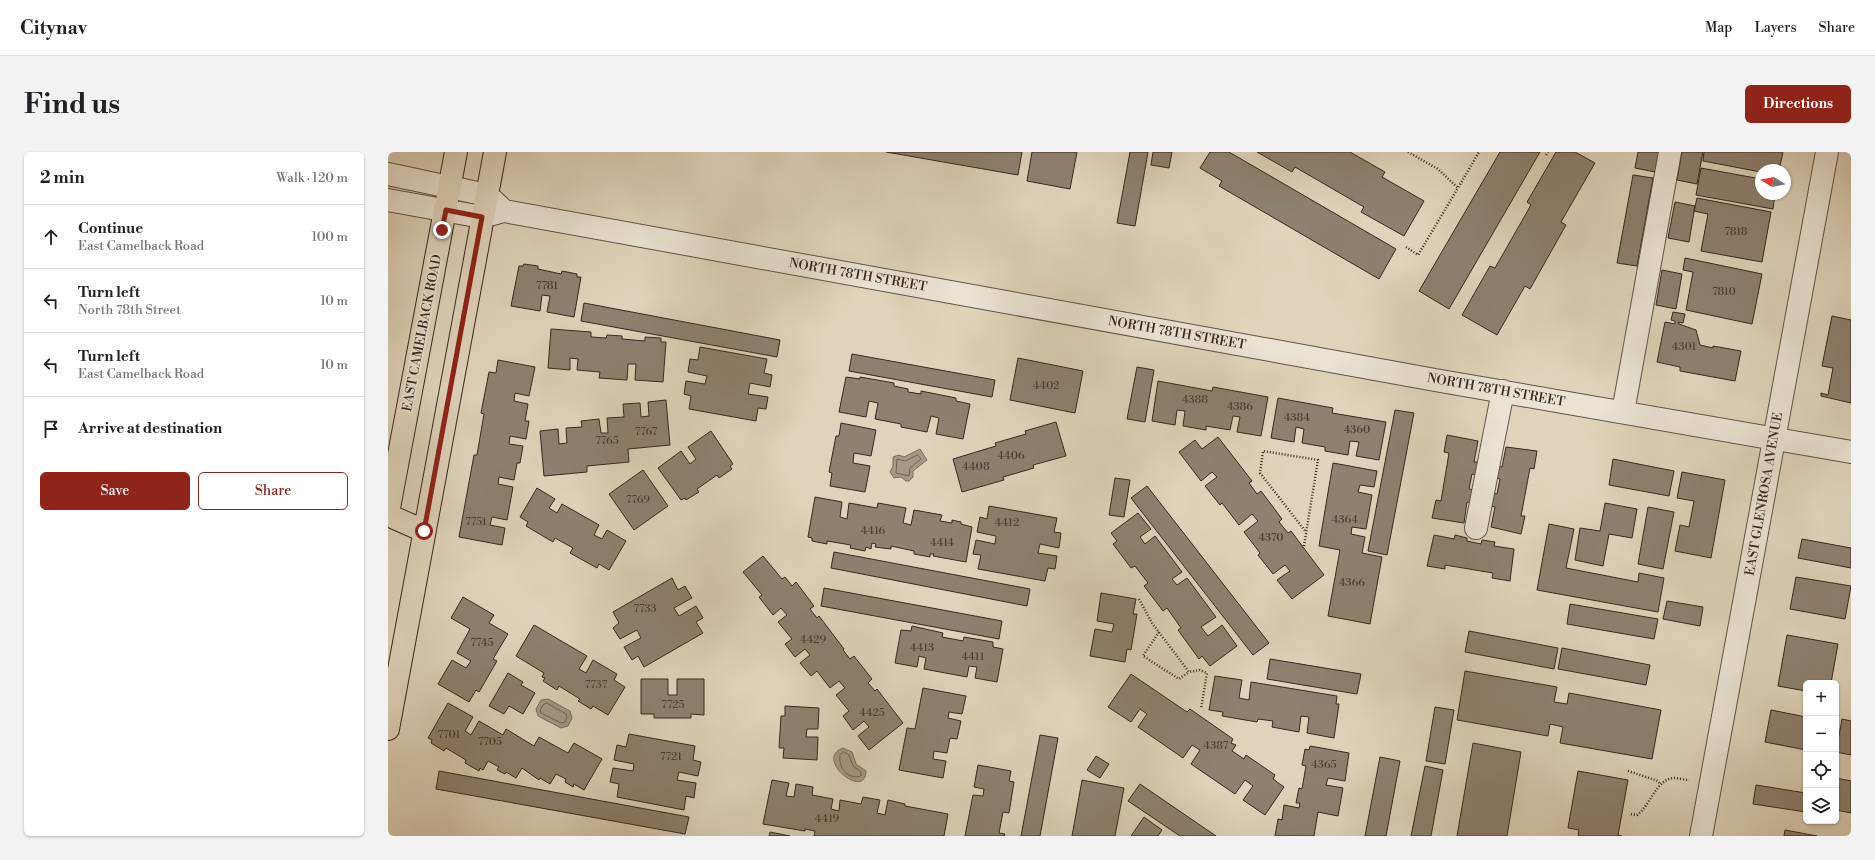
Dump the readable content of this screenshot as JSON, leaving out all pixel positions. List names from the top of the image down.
{
  "streets": {
    "main road": ["EAST CAMELBACK ROAD"],
    "street": ["NORTH 78TH STREET", "EAST GLENROSA AVENUE"]
  },
  "crossings": [
    ["NORTH 78TH STREET", "EAST CAMELBACK ROAD"],
    ["NORTH 78TH STREET", "EAST GLENROSA AVENUE"]
  ],
  "house_numbers": [
    "7818",
    "7781",
    "7810",
    "4301",
    "4402",
    "4388",
    "4386",
    "4384",
    "4360",
    "7767",
    "7765",
    "4406",
    "4408",
    "7769",
    "4364",
    "7751",
    "4412",
    "4416",
    "4370",
    "4414",
    "4366",
    "7733",
    "4429",
    "7745",
    "4413",
    "4411",
    "7737",
    "7725",
    "4425",
    "7701",
    "7705",
    "4387",
    "7721",
    "4365",
    "4419"
  ],
  "north": "left",
  "page": {
    "header": "Citynav",
    "nav": ["Map", "Layers", "Share"],
    "buttons": [
      "Directions",
      ["Save", "Share"]
    ],
    "title": "Find us",
    "heading": ["2 min", "Walk · 120 m"],
    "list": [
      ["Continue", "East Camelback Road", "100 m"],
      ["Turn left", "North 78th Street", "10 m"],
      ["Turn left", "East Camelback Road", "10 m"],
      "Arrive at destination"
    ],
    "map_buttons": ["+", "−"]
  }
}
